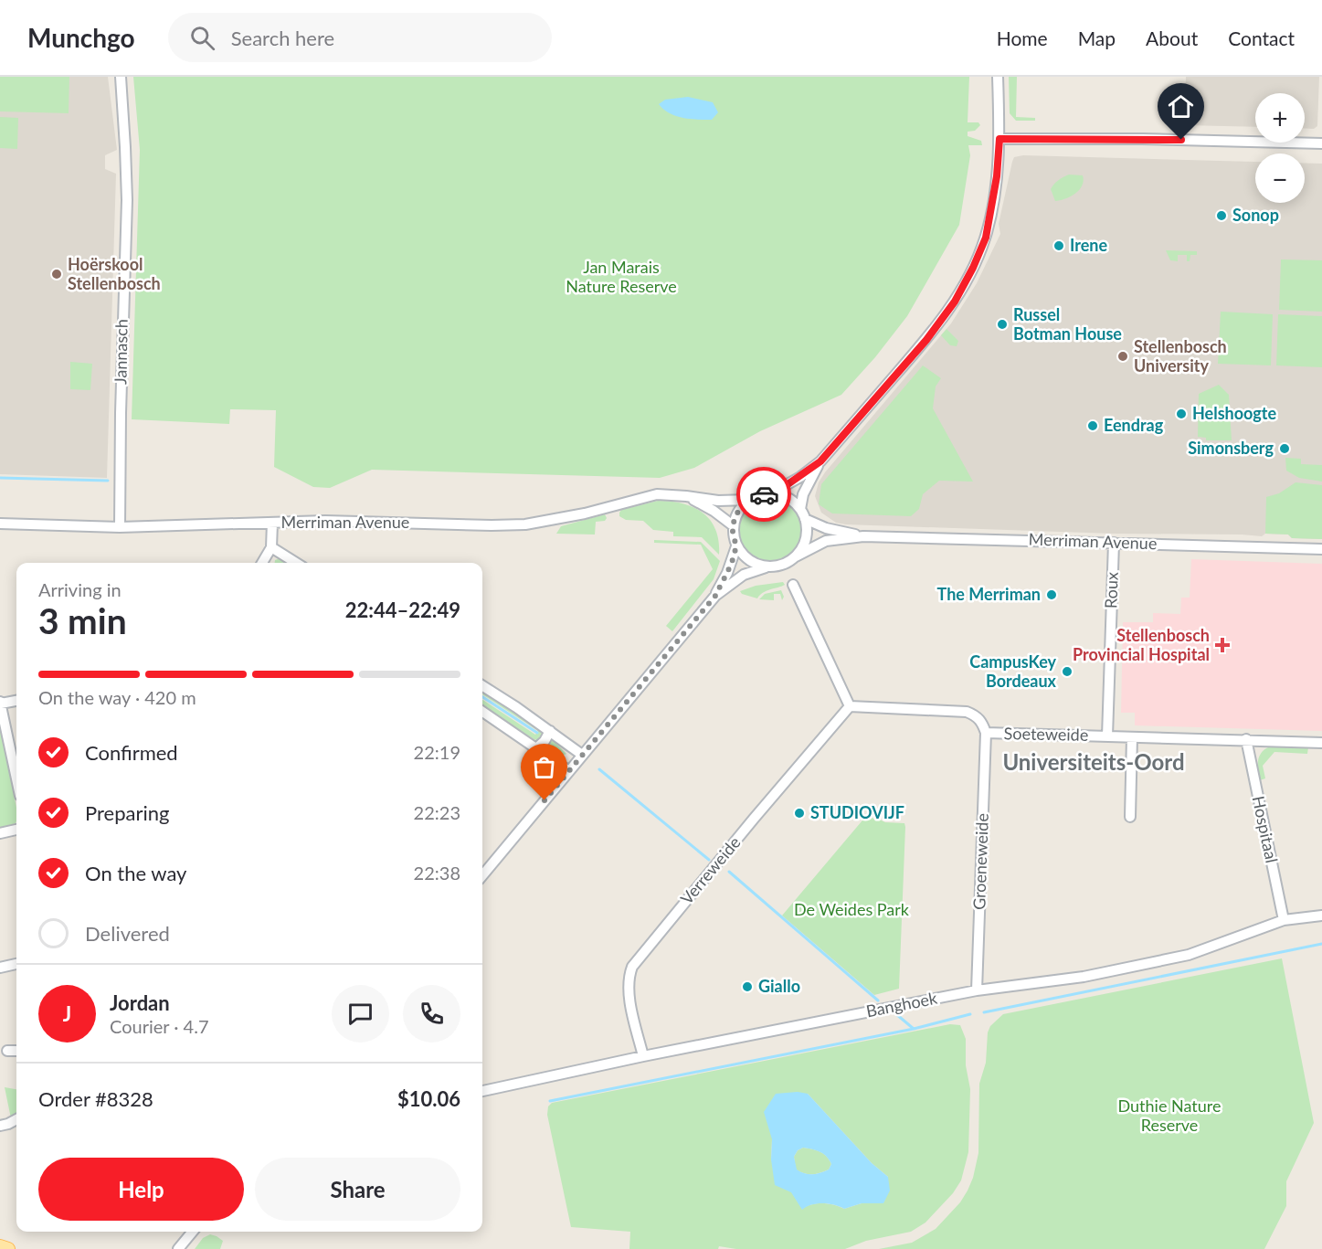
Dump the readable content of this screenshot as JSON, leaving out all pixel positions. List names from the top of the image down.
{
  "streets": {
    "street": [
      "Jannasch",
      "Merriman Avenue",
      "Roux",
      "Soeteweide",
      "Hospitaal",
      "Groeneweide",
      "Verreweide",
      "Banghoek"
    ]
  },
  "crossings": [
    ["Jannasch", "Merriman Avenue"],
    ["Merriman Avenue", "Roux"],
    ["Roux", "Soeteweide"],
    ["Soeteweide", "Hospitaal"],
    ["Soeteweide", "Groeneweide"],
    ["Soeteweide", "Verreweide"],
    ["Hospitaal", "Banghoek"],
    ["Groeneweide", "Banghoek"],
    ["Verreweide", "Banghoek"]
  ],
  "districts": ["Universiteits-Oord"],
  "parks": ["Jan Marais Nature Reserve", "De Weides Park", "Duthie Nature Reserve"],
  "places": {
    "other": [
      "Sonop",
      "Irene",
      "Hoërskool Stellenbosch",
      "Russel Botman House",
      "Stellenbosch University",
      "Helshoogte",
      "Eendrag",
      "Simonsberg",
      "The Merriman",
      "CampusKey Bordeaux",
      "STUDIOVIJF",
      "Giallo"
    ],
    "health": ["Stellenbosch Provincial Hospital"]
  },
  "page": {
    "header": "Munchgo",
    "search": "Search here",
    "nav": [
      "Home",
      "Map",
      "About",
      "Contact"
    ],
    "map_buttons": ["+", "−"],
    "heading": ["3 min", "Arriving in", "22:44–22:49"],
    "panel": [
      "Jordan",
      "Courier · 4.7",
      "Order #8328",
      "$10.06"
    ],
    "bar": "On the way · 420 m",
    "list": [
      ["Confirmed", "22:19"],
      ["Preparing", "22:23"],
      ["On the way", "22:38"],
      "Delivered"
    ],
    "round": "J",
    "buttons": ["Help", "Share"]
  }
}
